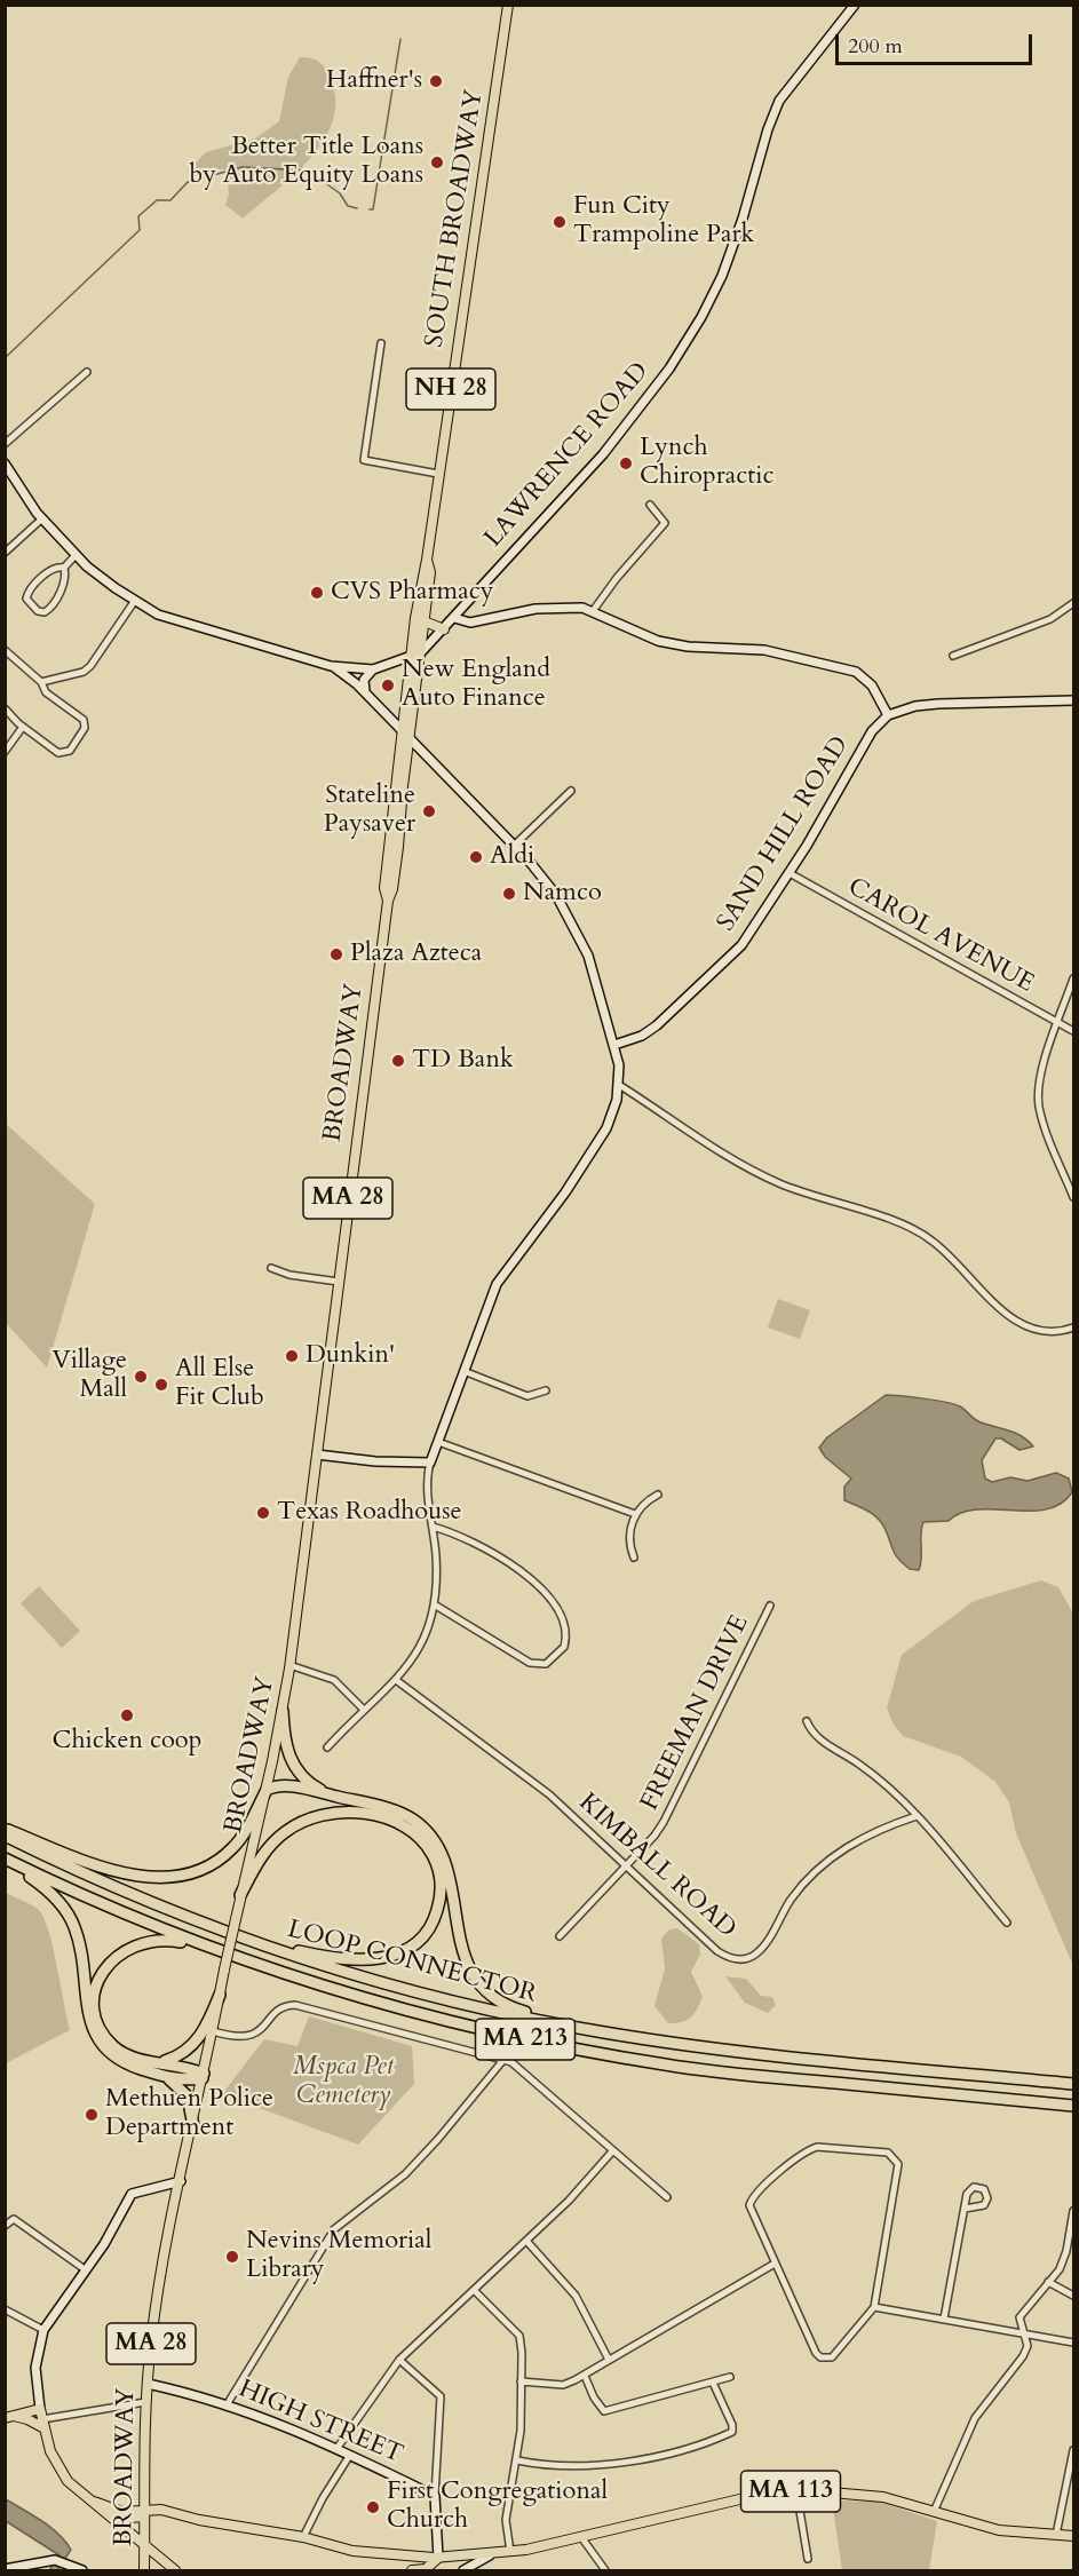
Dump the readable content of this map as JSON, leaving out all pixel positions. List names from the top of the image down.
{
  "streets": {
    "highway": ["LOOP CONNECTOR", "MA 213"],
    "main road": [
      "SOUTH BROADWAY",
      "NH 28",
      "BROADWAY",
      "MA 28",
      "MA 113"
    ],
    "street": [
      "LAWRENCE ROAD",
      "SAND HILL ROAD",
      "CAROL AVENUE",
      "FREEMAN DRIVE",
      "KIMBALL ROAD",
      "HIGH STREET"
    ]
  },
  "crossings": [
    ["SOUTH BROADWAY", "LAWRENCE ROAD"],
    ["SOUTH BROADWAY", "BROADWAY"],
    ["SAND HILL ROAD", "CAROL AVENUE"],
    ["BROADWAY", "HIGH STREET"],
    ["BROADWAY", "MA 113"],
    ["FREEMAN DRIVE", "KIMBALL ROAD"]
  ],
  "parks": ["Mspca Pet Cemetery"],
  "places": [
    "Haffner's",
    "Better Title Loans by Auto Equity Loans",
    "Fun City Trampoline Park",
    "Lynch Chiropractic",
    "CVS Pharmacy",
    "New England Auto Finance",
    "Stateline Paysaver",
    "Aldi",
    "Namco",
    "Plaza Azteca",
    "TD Bank",
    "Dunkin'",
    "Village Mall",
    "All Else Fit Club",
    "Texas Roadhouse",
    "Chicken coop",
    "Methuen Police Department",
    "Nevins Memorial Library",
    "First Congregational Church"
  ],
  "scale_bar": "200 m"
}
